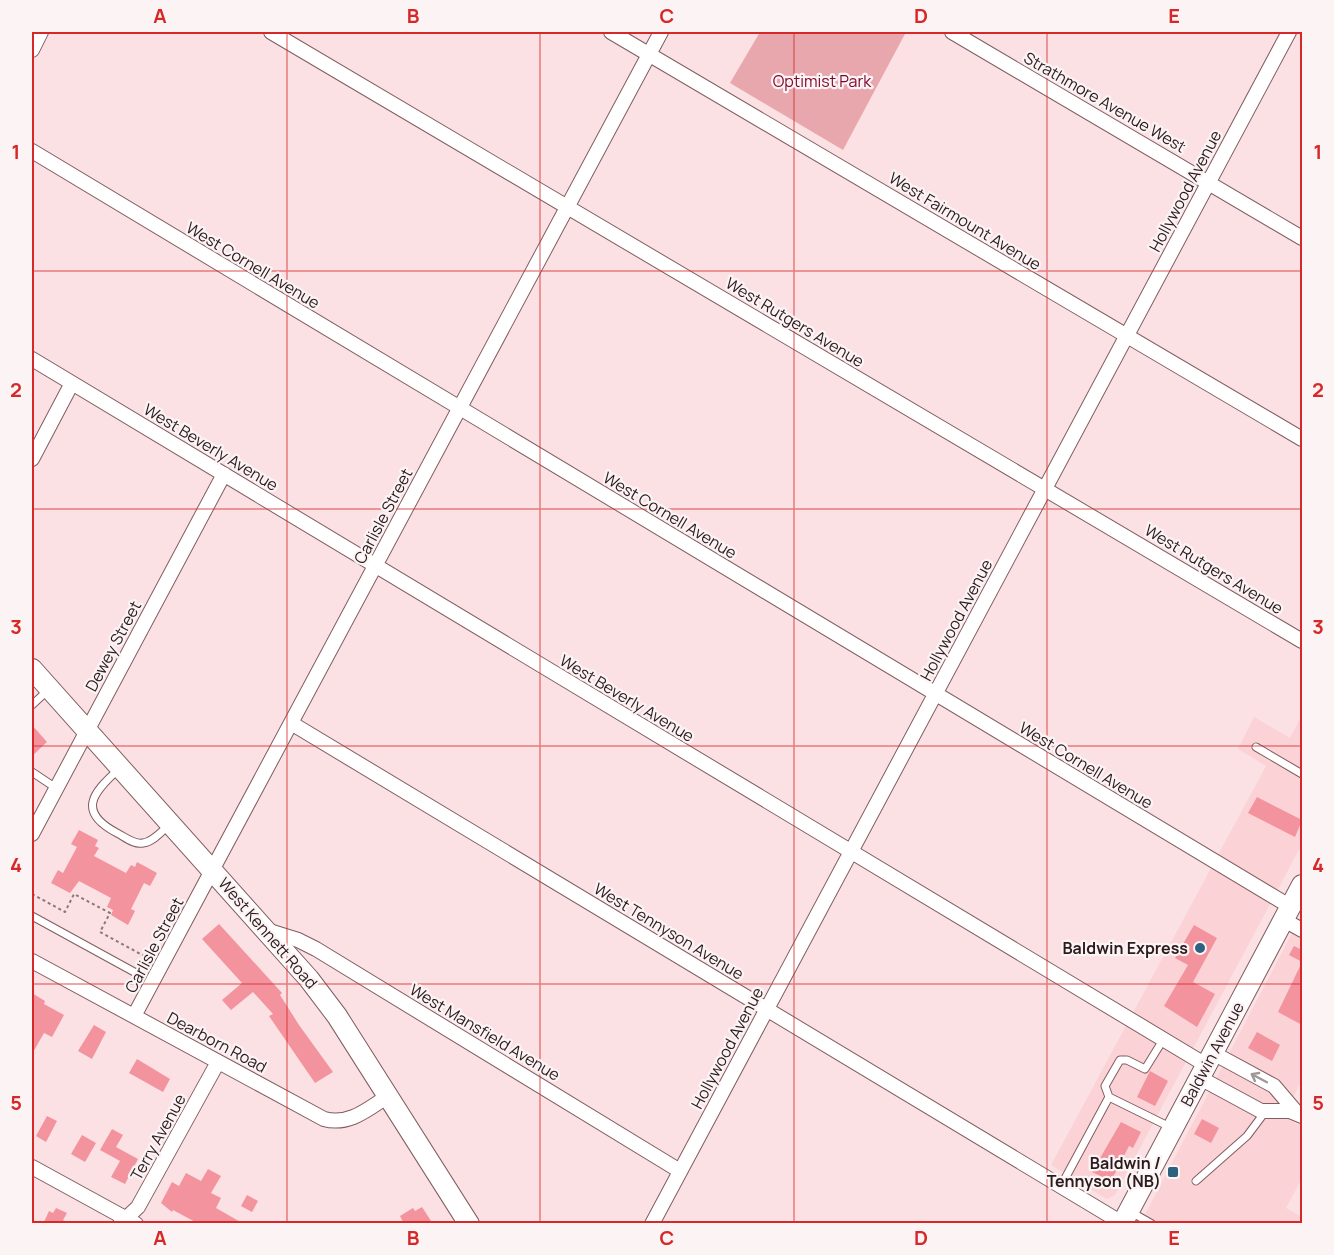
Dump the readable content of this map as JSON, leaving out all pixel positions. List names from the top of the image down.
{
  "streets": {
    "street": [
      "Strathmore Avenue West",
      "Hollywood Avenue",
      "West Fairmount Avenue",
      "West Cornell Avenue",
      "West Rutgers Avenue",
      "West Beverly Avenue",
      "Carlisle Street",
      "Dewey Street",
      "West Tennyson Avenue",
      "West Kennett Road",
      "West Mansfield Avenue",
      "Dearborn Road",
      "Baldwin Avenue",
      "Terry Avenue"
    ]
  },
  "crossings": [
    ["Strathmore Avenue West", "Hollywood Avenue"],
    ["Hollywood Avenue", "West Fairmount Avenue"],
    ["Hollywood Avenue", "West Cornell Avenue"],
    ["Hollywood Avenue", "West Rutgers Avenue"],
    ["Hollywood Avenue", "West Beverly Avenue"],
    ["Hollywood Avenue", "West Tennyson Avenue"],
    ["Hollywood Avenue", "West Mansfield Avenue"],
    ["West Fairmount Avenue", "Carlisle Street"],
    ["West Cornell Avenue", "Carlisle Street"],
    ["West Cornell Avenue", "Baldwin Avenue"],
    ["West Rutgers Avenue", "Carlisle Street"],
    ["West Beverly Avenue", "Carlisle Street"],
    ["West Beverly Avenue", "Dewey Street"],
    ["West Beverly Avenue", "Baldwin Avenue"],
    ["Carlisle Street", "West Tennyson Avenue"],
    ["Carlisle Street", "West Kennett Road"],
    ["Carlisle Street", "Dearborn Road"],
    ["Dewey Street", "West Kennett Road"],
    ["West Tennyson Avenue", "Baldwin Avenue"],
    ["West Kennett Road", "West Mansfield Avenue"],
    ["West Kennett Road", "Dearborn Road"],
    ["Dearborn Road", "Terry Avenue"]
  ],
  "parks": ["Optimist Park"],
  "places": {
    "other": ["Baldwin Express"],
    "transit": ["Baldwin / Tennyson (NB)"]
  },
  "grid": {
    "columns": [
      "A",
      "B",
      "C",
      "D",
      "E"
    ],
    "rows": [
      "1",
      "2",
      "3",
      "4",
      "5"
    ]
  }
}
